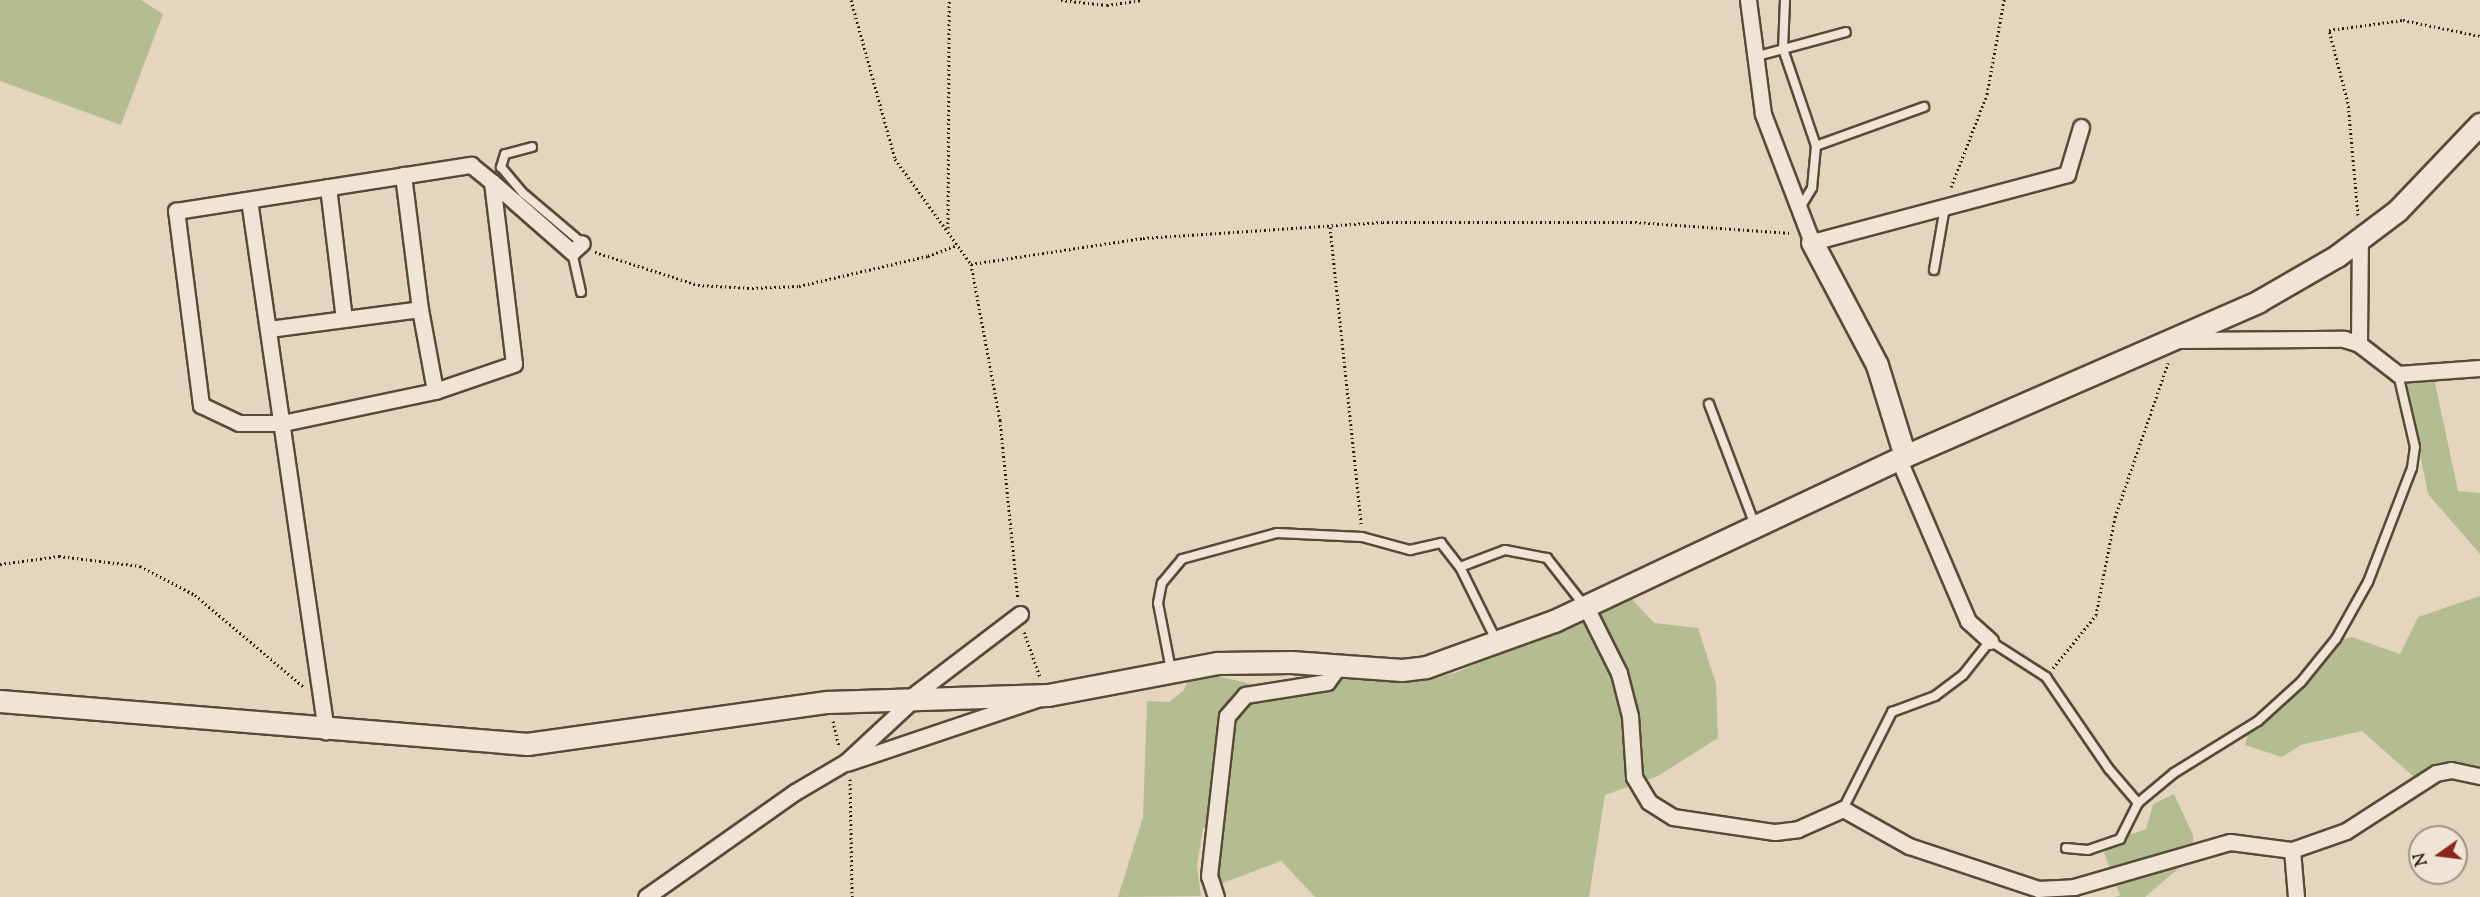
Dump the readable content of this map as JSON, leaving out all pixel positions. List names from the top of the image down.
{
  "north": "left"
}
